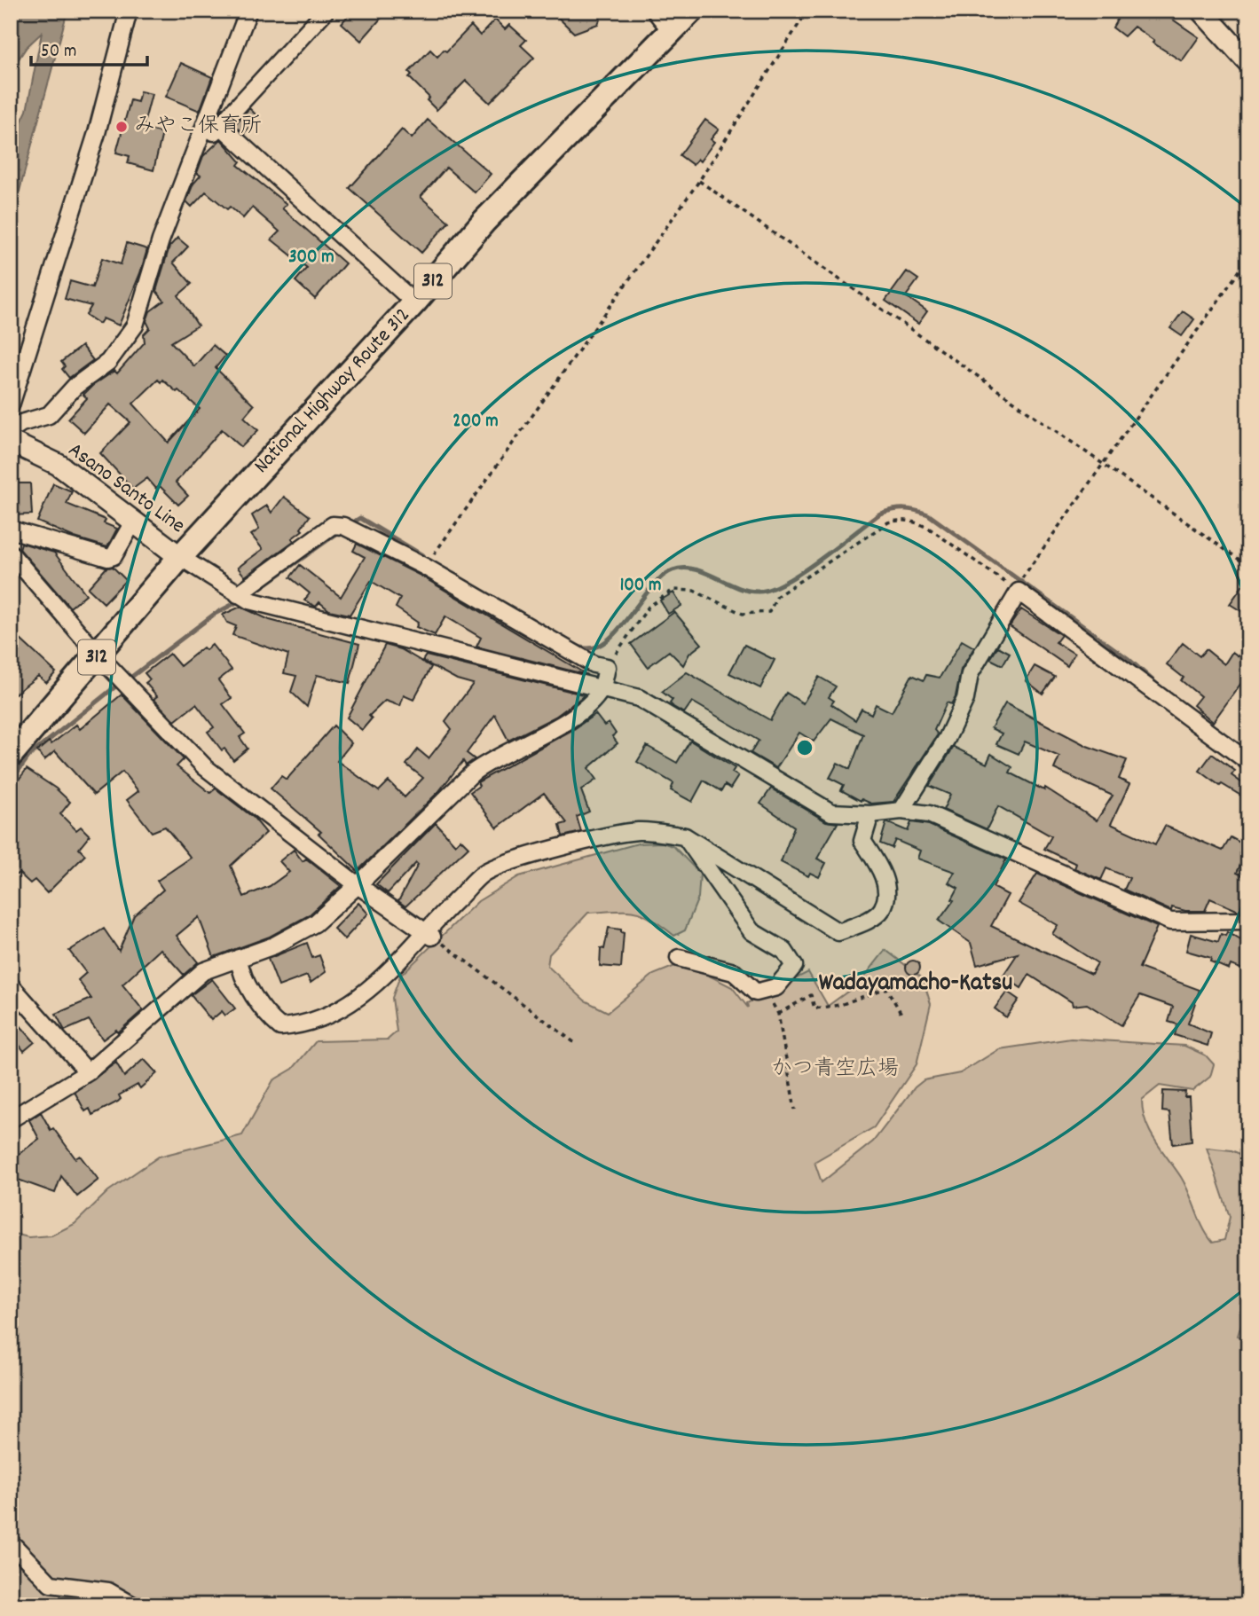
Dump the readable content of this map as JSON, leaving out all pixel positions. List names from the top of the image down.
{
  "streets": {
    "highway": ["312", "National Highway Route 312"],
    "main road": ["Asano Santo Line"]
  },
  "crossings": [
    ["National Highway Route 312", "Asano Santo Line"]
  ],
  "districts": ["Wadayamacho-Katsu"],
  "parks": ["かつ青空広場"],
  "places": ["みやこ保育所"],
  "scale_bar": "50 m",
  "rings": ["300 m", "200 m", "100 m"]
}
